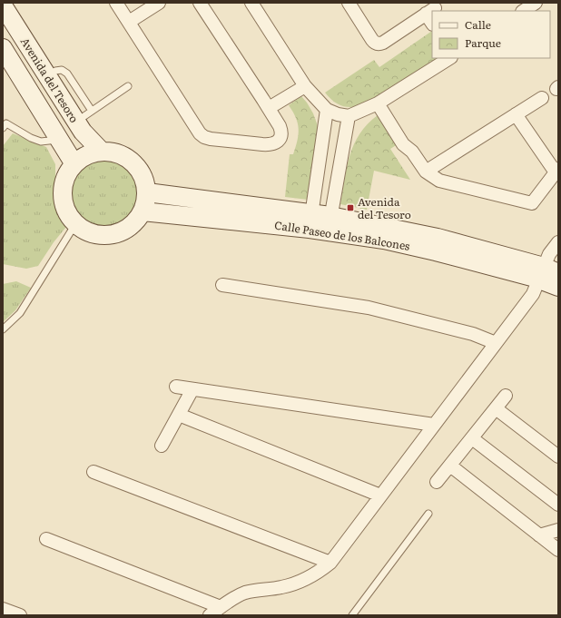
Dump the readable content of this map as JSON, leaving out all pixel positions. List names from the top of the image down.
{
  "streets": {
    "main road": ["Avenida del Tesoro", "Calle Paseo de los Balcones"]
  },
  "crossings": [
    ["Avenida del Tesoro", "Calle Paseo de los Balcones"]
  ],
  "places": {
    "transit": ["Avenida del Tesoro"]
  },
  "legend": ["Calle", "Parque"]
}
